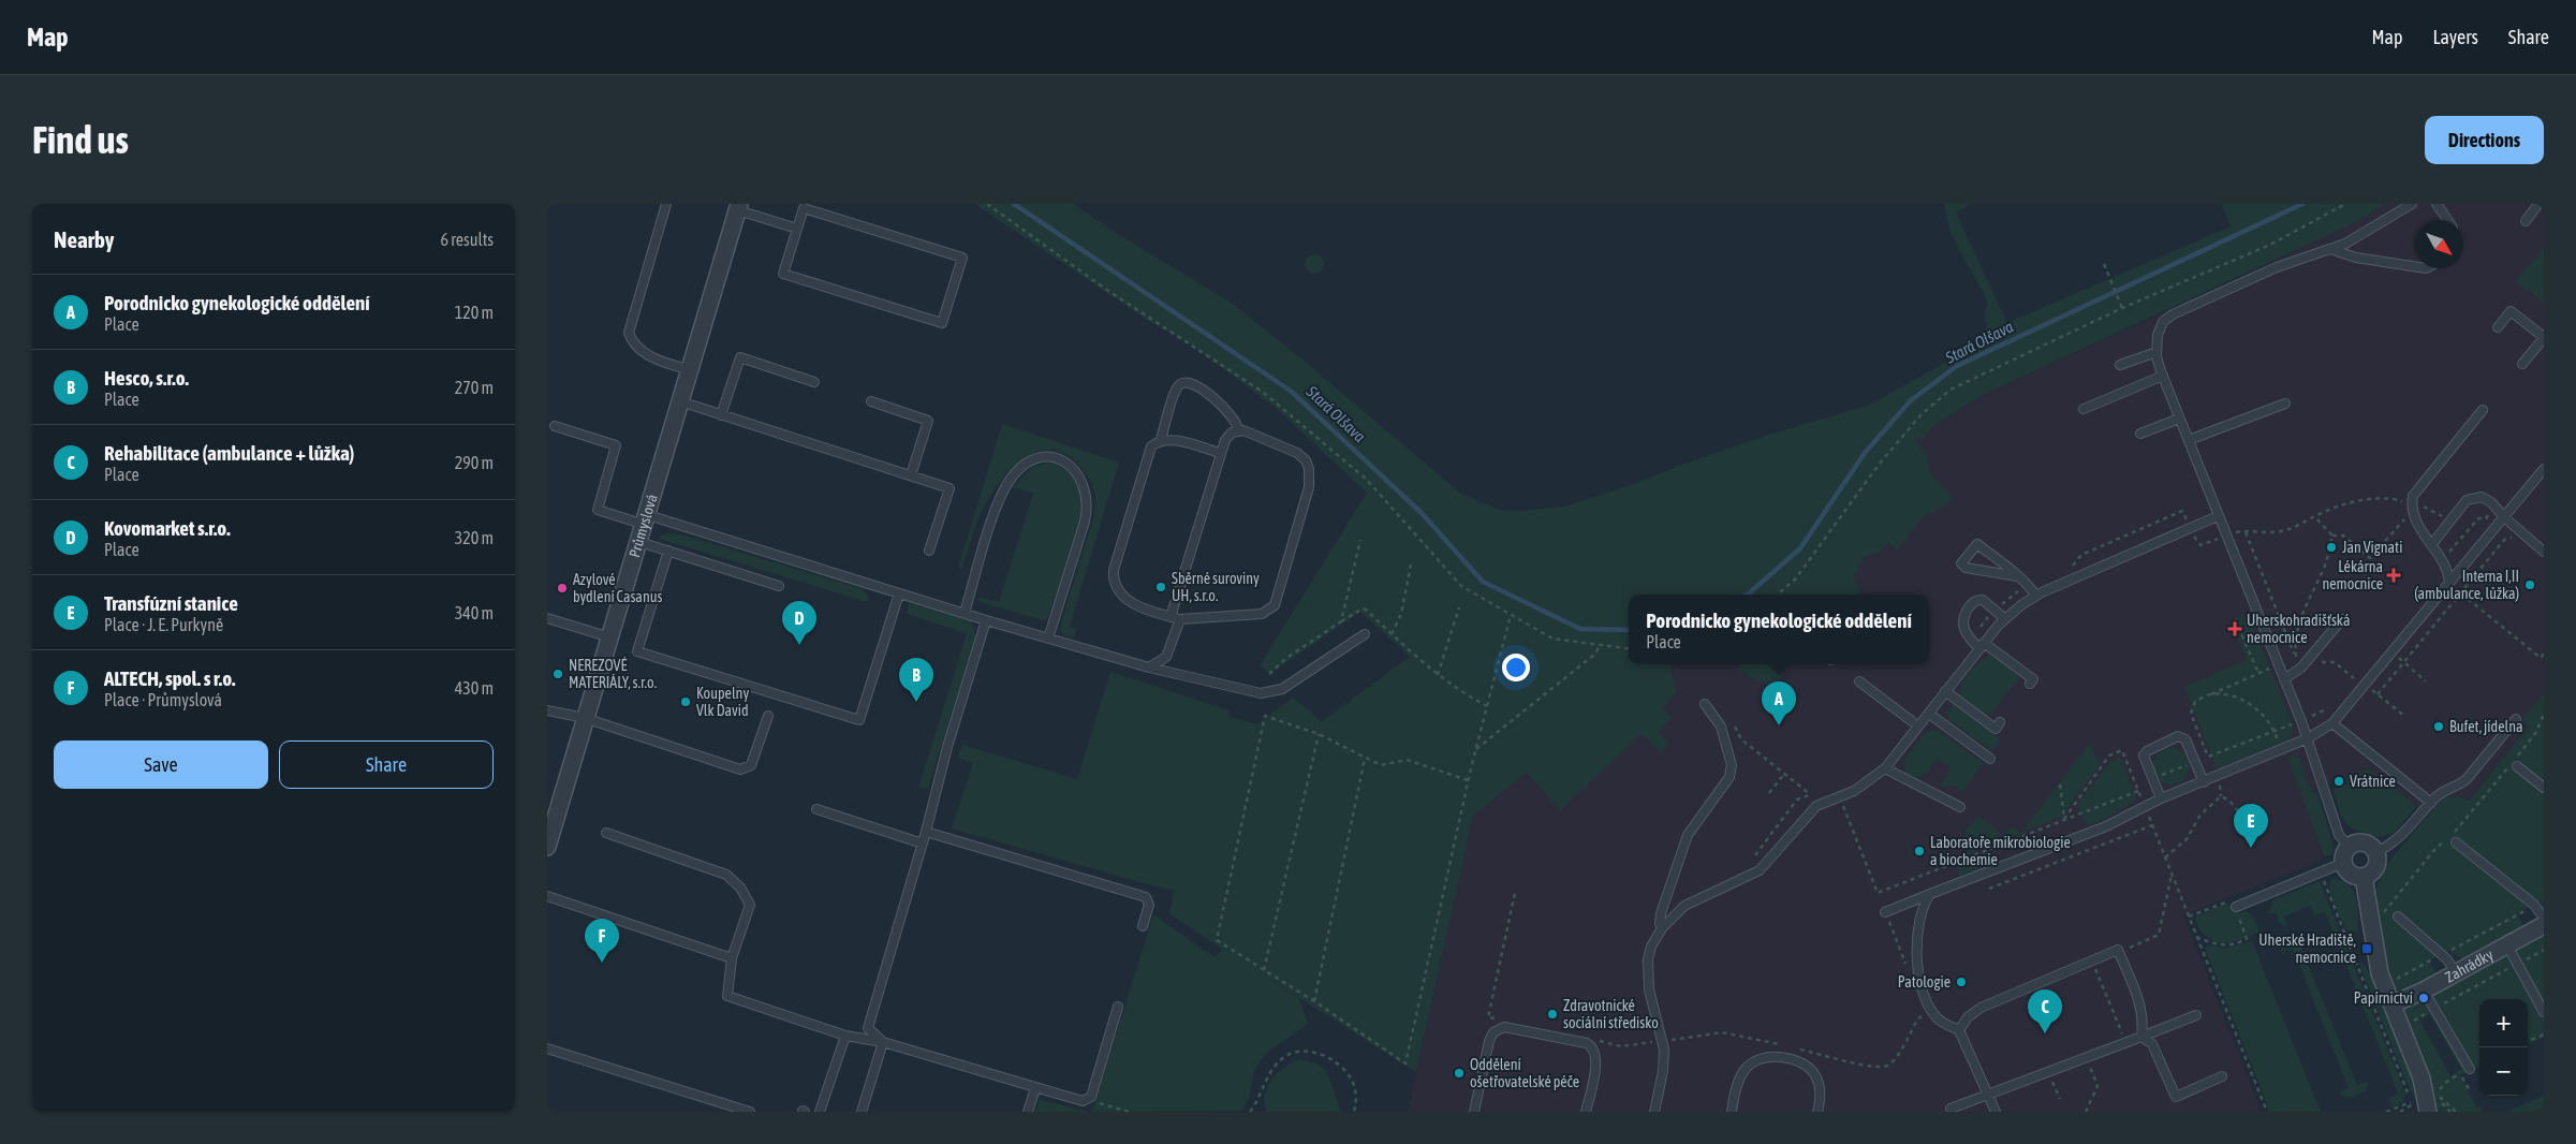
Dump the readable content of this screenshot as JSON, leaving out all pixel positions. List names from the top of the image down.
{
  "streets": {
    "street": ["Průmyslová", "Zahrádky"]
  },
  "water": ["Stará Olšava"],
  "places": {
    "other": [
      "Jan Vignati",
      "Interna I,II (ambulance, lůžka)",
      "Sběrné suroviny UH, s.r.o.",
      "Azylové bydlení Casanus",
      "NEREZOVÉ MATERIÁLY, s.r.o.",
      "Koupelny Vlk David",
      "Bufet, jídelna",
      "Vrátnice",
      "Laboratoře mikrobiologie a biochemie",
      "Patologie",
      "Papírnictví",
      "Zdravotnické sociální středisko",
      "Oddělení ošetřovatelské péče"
    ],
    "health": ["Lékárna nemocnice", "Uherskohradišťská nemocnice"],
    "transit": ["Uherské Hradiště, nemocnice"]
  },
  "north": "bottom right",
  "page": {
    "header": "Map",
    "nav": ["Map", "Layers", "Share"],
    "buttons": [
      "Directions",
      ["Save", "Share"]
    ],
    "title": "Find us",
    "heading": ["Nearby", "6 results"],
    "list": [
      {
        "mark": "A",
        "name": "Porodnicko gynekologické oddělení",
        "note": "Place",
        "value": "120 m"
      },
      {
        "mark": "B",
        "name": "Hesco, s.r.o.",
        "note": "Place",
        "value": "270 m"
      },
      {
        "mark": "C",
        "name": "Rehabilitace (ambulance + lůžka)",
        "note": "Place",
        "value": "290 m"
      },
      {
        "mark": "D",
        "name": "Kovomarket s.r.o.",
        "note": "Place",
        "value": "320 m"
      },
      {
        "mark": "E",
        "name": "Transfúzní stanice",
        "note": "Place · J. E. Purkyně",
        "value": "340 m"
      },
      {
        "mark": "F",
        "name": "ALTECH, spol. s r.o.",
        "note": "Place · Průmyslová",
        "value": "430 m"
      }
    ],
    "popup": ["Porodnicko gynekologické oddělení", "Place"],
    "pins": [
      "D",
      "B",
      "A",
      "E",
      "F",
      "C"
    ],
    "map_buttons": ["+", "−"]
  }
}
